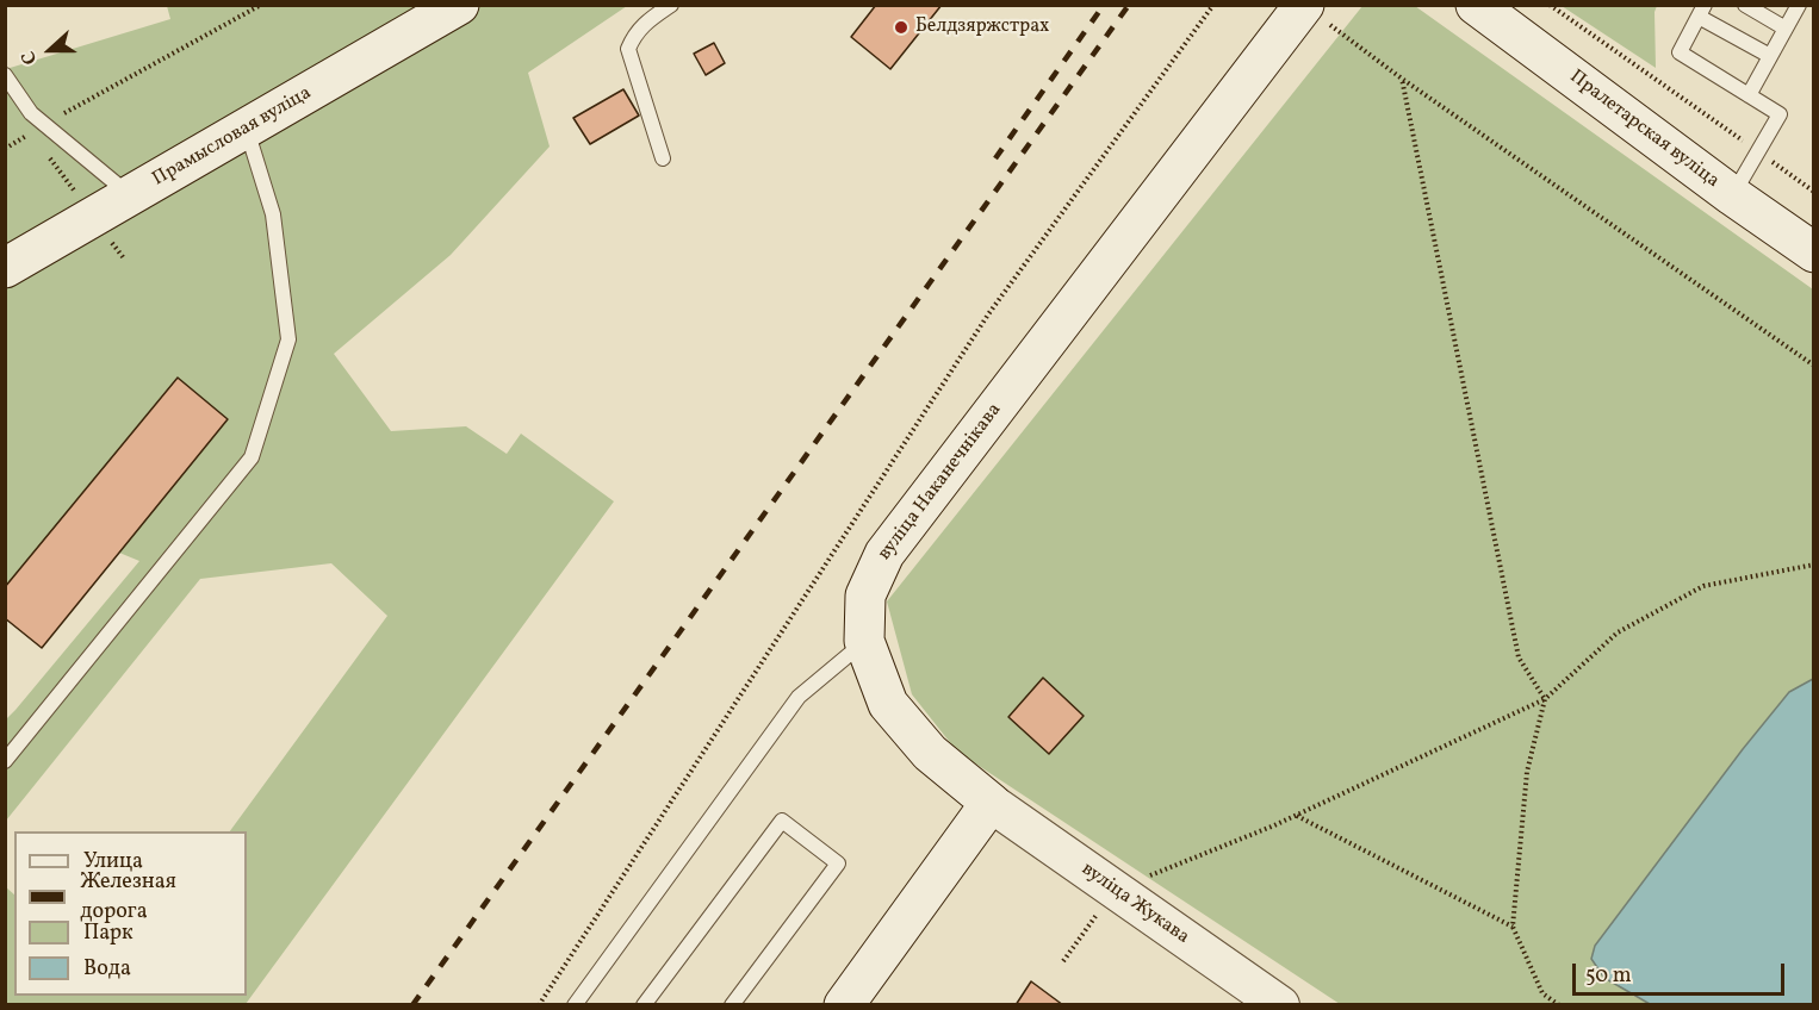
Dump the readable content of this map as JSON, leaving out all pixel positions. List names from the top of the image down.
{
  "streets": {
    "main road": ["Пралетарская вуліца", "Прамысловая вуліца", "вуліца Наканечнікава"],
    "street": ["вуліца Жукава"]
  },
  "crossings": [
    ["вуліца Наканечнікава", "вуліца Жукава"]
  ],
  "places": ["Белдзяржстрах"],
  "legend": [
    "Улица",
    "Железная дорога",
    "Парк",
    "Вода"
  ],
  "scale_bar": "50 m",
  "north": "left"
}
